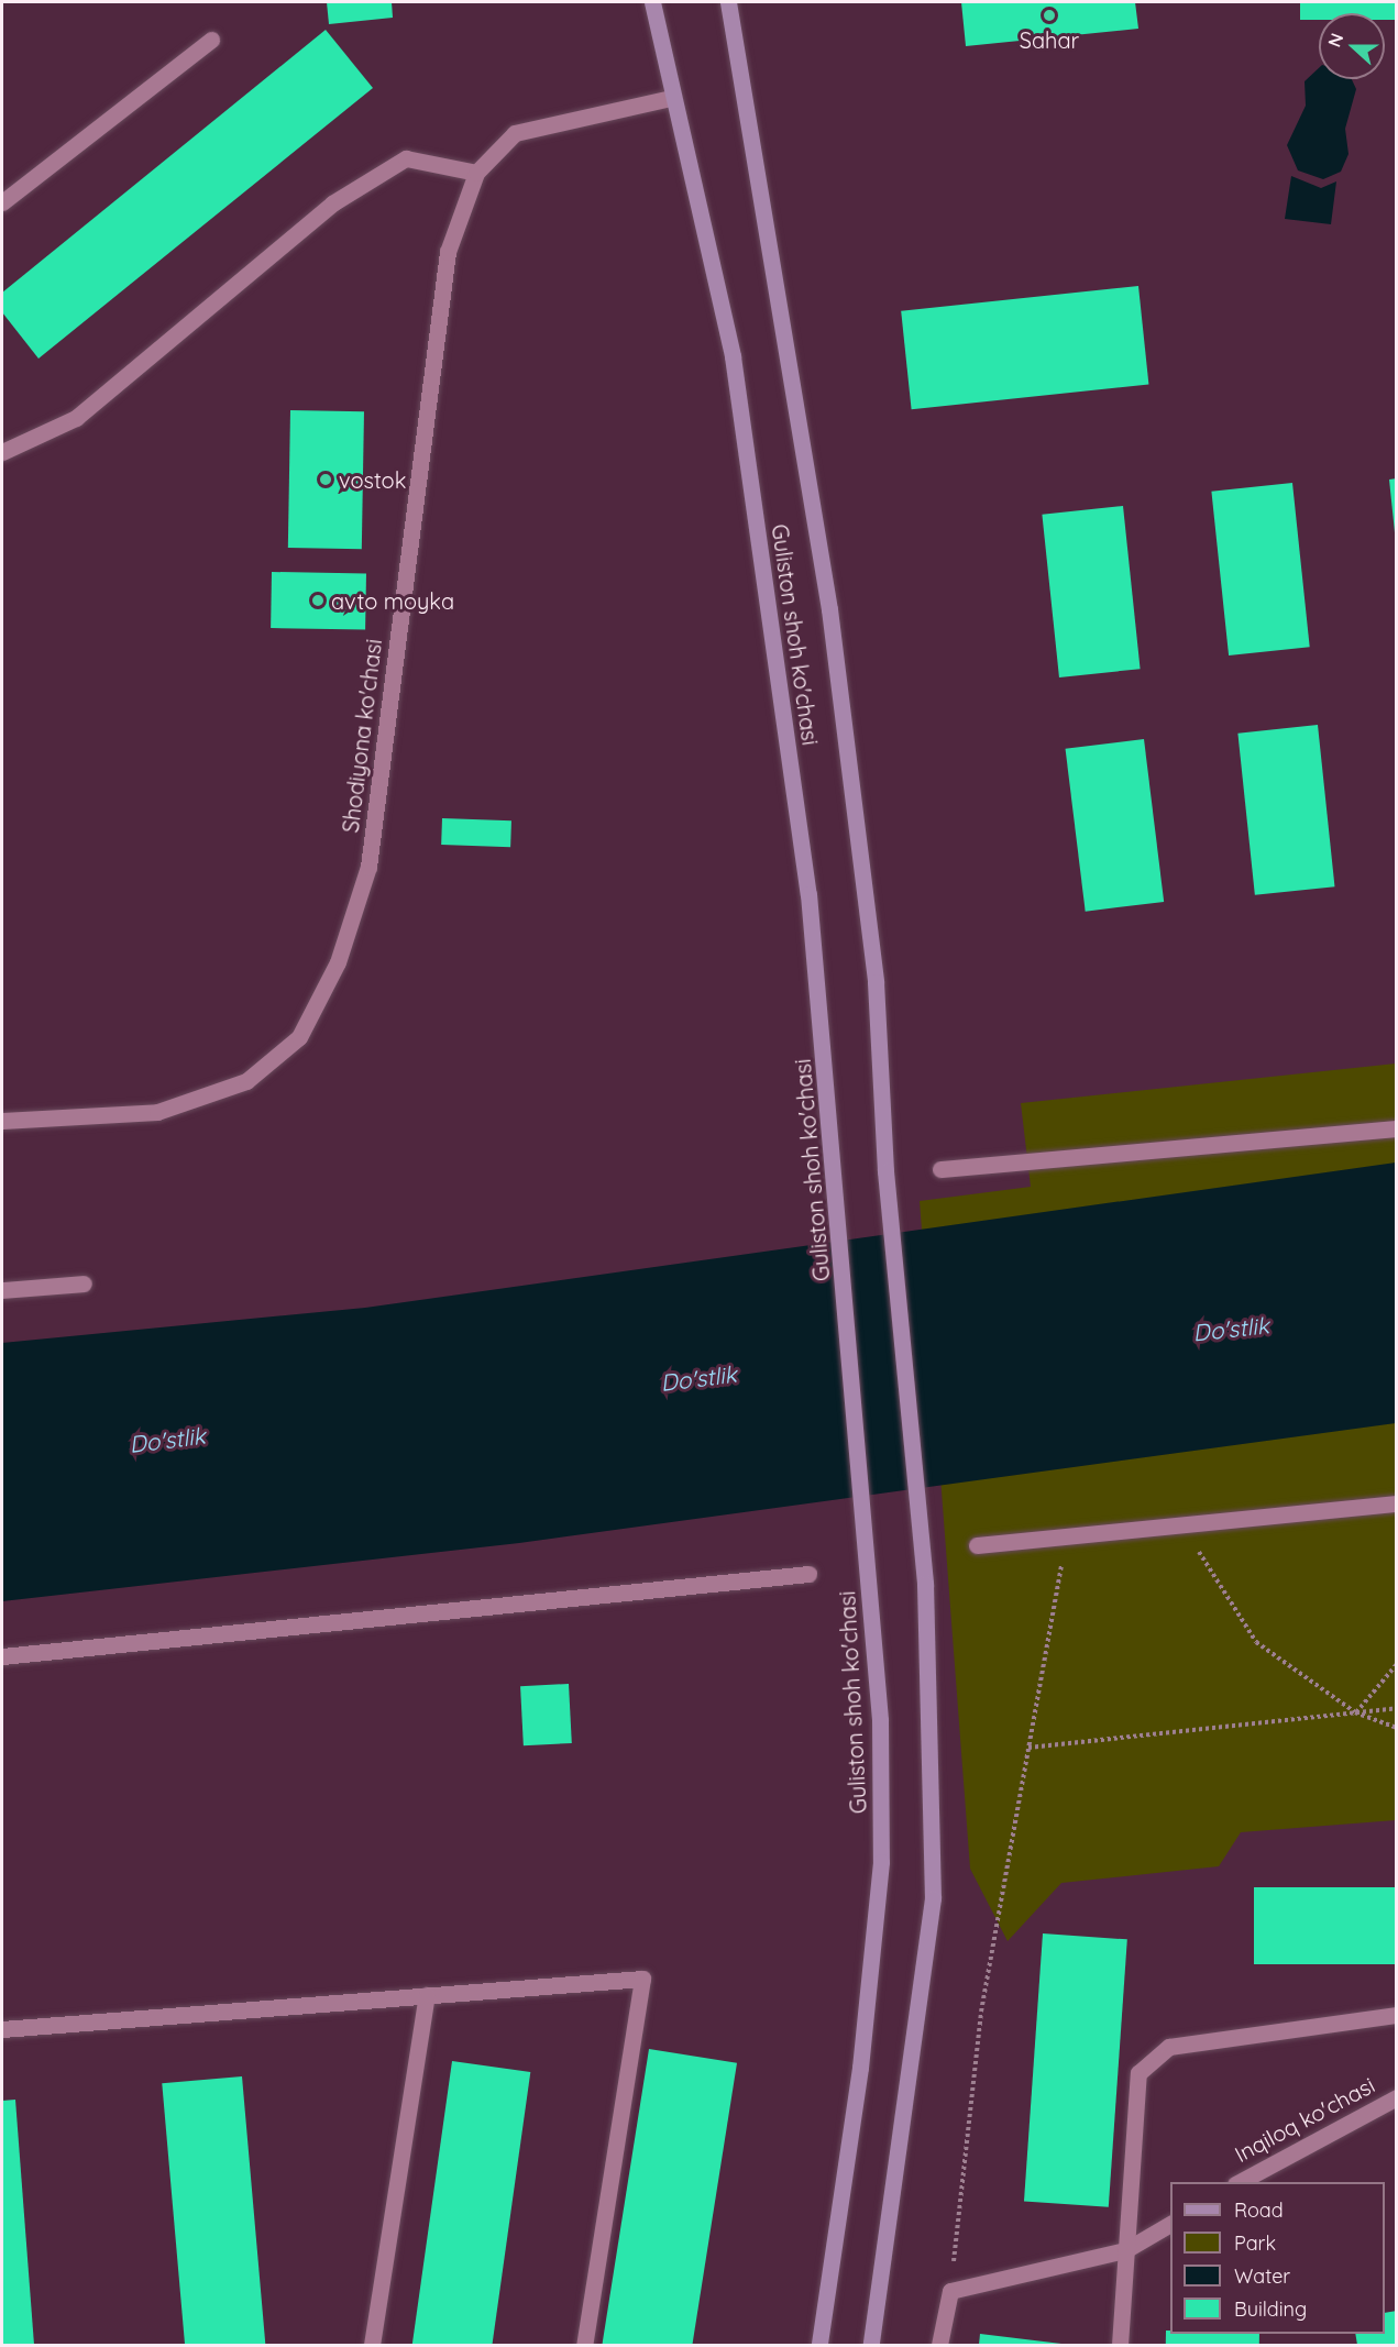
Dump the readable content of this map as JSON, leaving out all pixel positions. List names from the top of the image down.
{
  "streets": {
    "main road": ["Guliston shoh ko'chasi"],
    "street": ["Shodiyona ko'chasi", "Inqiloq ko'chasi"]
  },
  "crossings": [
    ["Guliston shoh ko'chasi", "Shodiyona ko'chasi"]
  ],
  "water": ["Do'stlik"],
  "places": ["Sahar", "vostok", "avto moyka"],
  "legend": [
    "Road",
    "Park",
    "Water",
    "Building"
  ],
  "north": "left"
}
